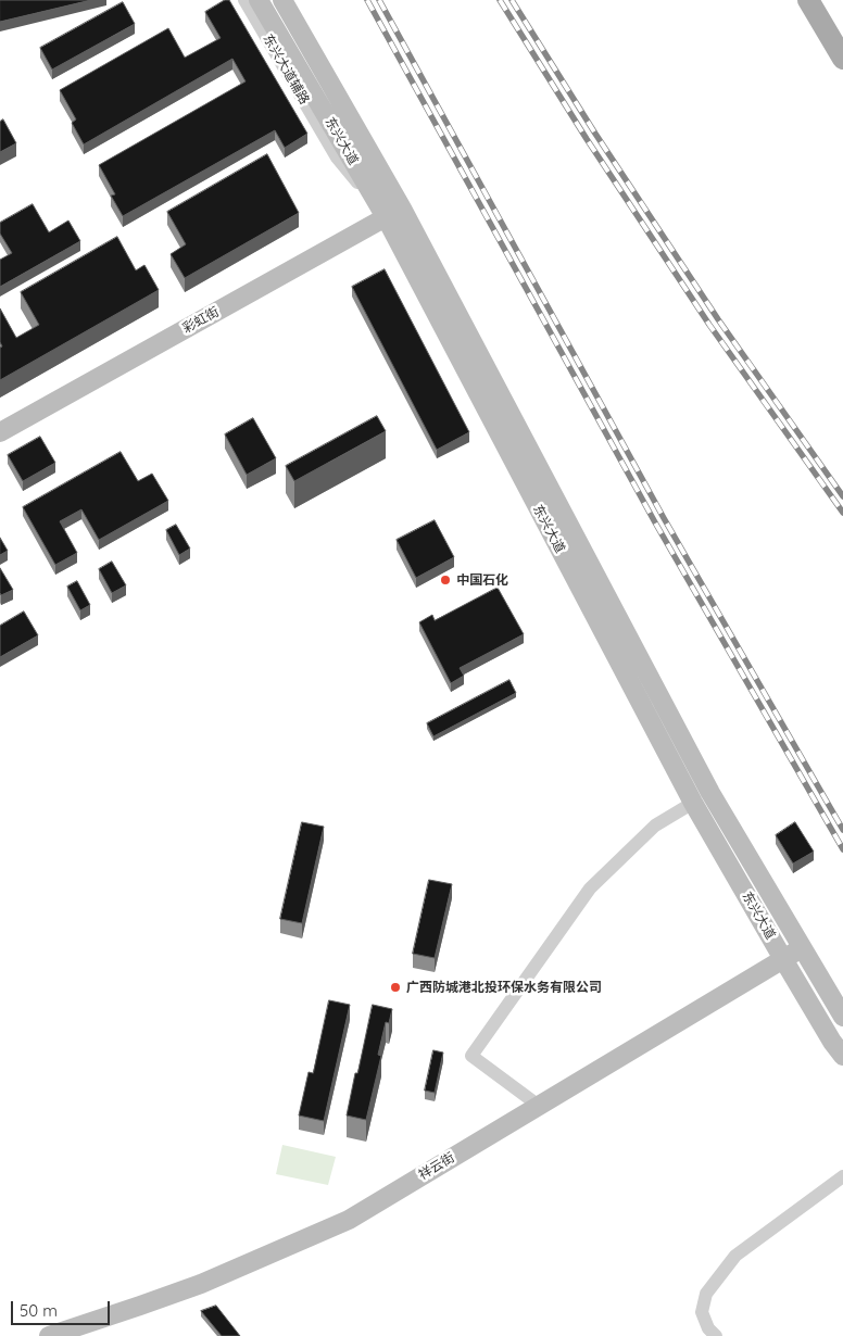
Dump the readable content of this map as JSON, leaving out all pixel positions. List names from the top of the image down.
{
  "streets": {
    "main road": ["东兴大道", "彩虹街", "祥云街"],
    "street": ["东兴大道辅路"]
  },
  "crossings": [
    ["东兴大道辅路", "东兴大道"],
    ["东兴大道辅路", "彩虹街"],
    ["东兴大道", "彩虹街"],
    ["东兴大道", "祥云街"]
  ],
  "places": ["中国石化", "广西防城港北投环保水务有限公司"],
  "scale_bar": "50 m"
}
